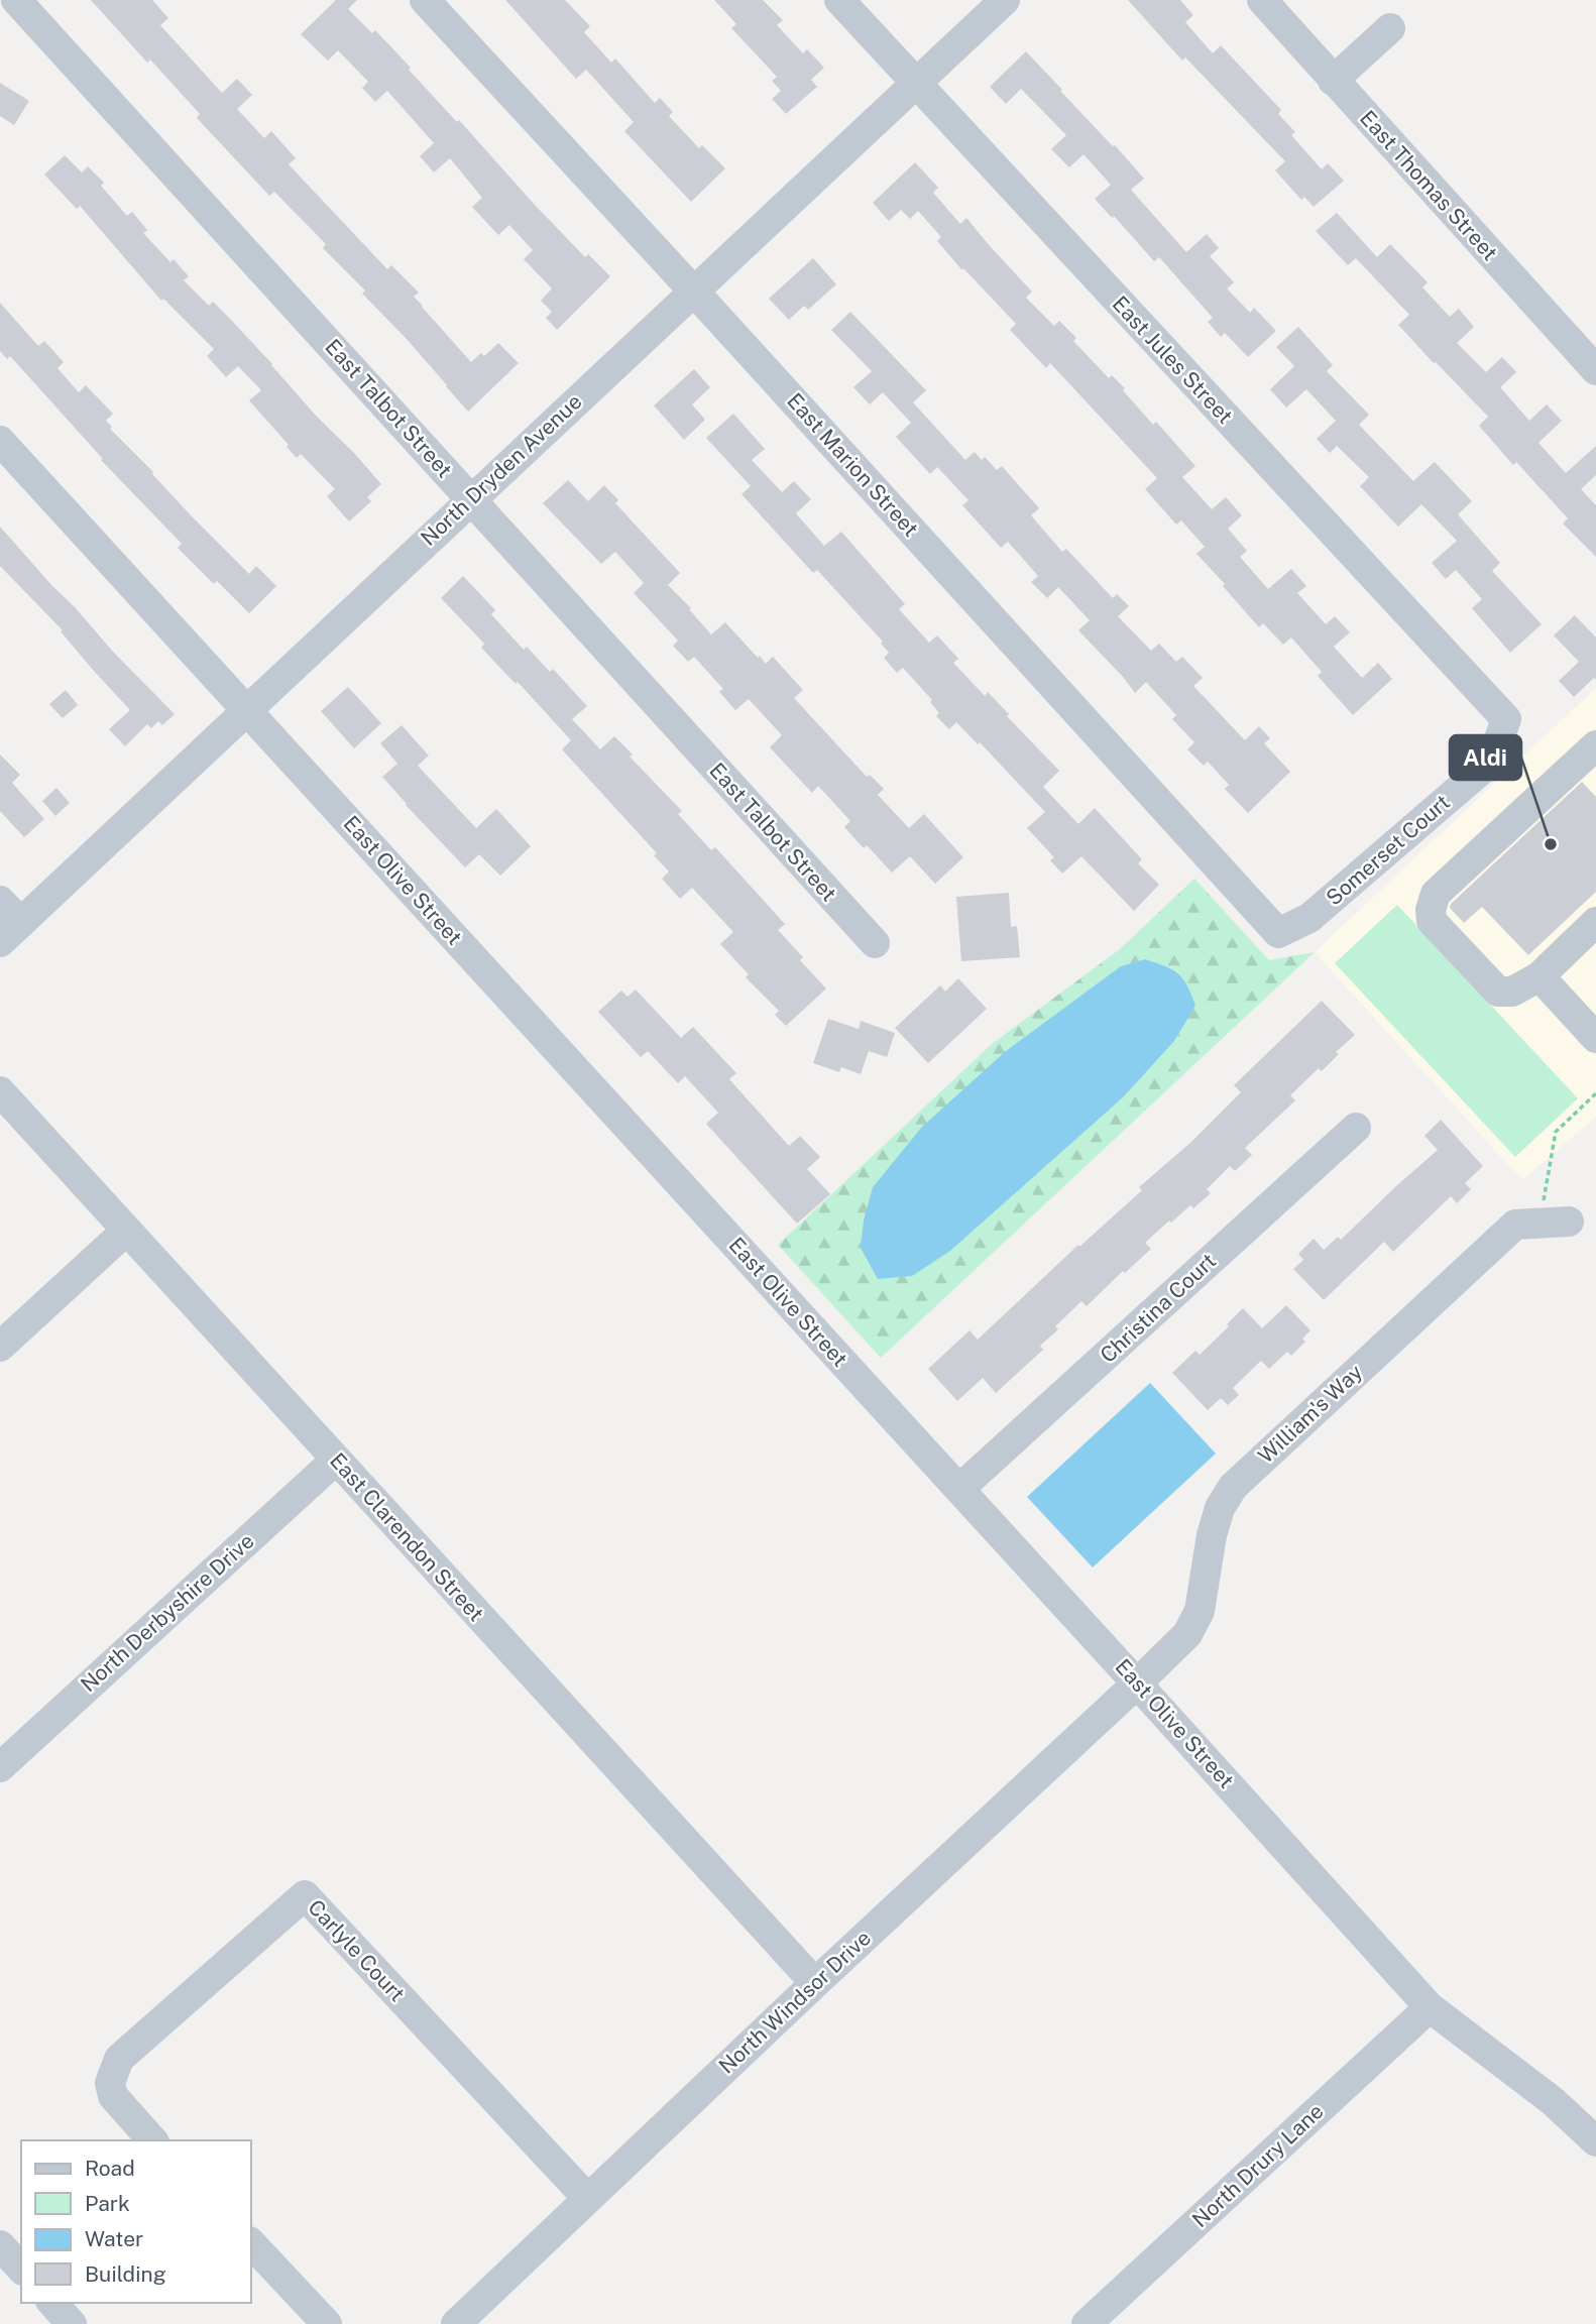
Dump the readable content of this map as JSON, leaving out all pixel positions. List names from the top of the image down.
{
  "streets": {
    "street": [
      "East Thomas Street",
      "East Jules Street",
      "East Talbot Street",
      "East Marion Street",
      "North Dryden Avenue",
      "Somerset Court",
      "East Olive Street",
      "Christina Court",
      "William's Way",
      "East Clarendon Street",
      "North Derbyshire Drive",
      "Carlyle Court",
      "North Windsor Drive",
      "North Drury Lane"
    ]
  },
  "crossings": [
    ["East Jules Street", "North Dryden Avenue"],
    ["East Jules Street", "Somerset Court"],
    ["East Talbot Street", "North Dryden Avenue"],
    ["East Marion Street", "North Dryden Avenue"],
    ["East Marion Street", "Somerset Court"],
    ["North Dryden Avenue", "East Olive Street"],
    ["East Olive Street", "Christina Court"],
    ["East Olive Street", "William's Way"],
    ["East Olive Street", "North Windsor Drive"],
    ["East Olive Street", "North Drury Lane"],
    ["William's Way", "North Windsor Drive"],
    ["East Clarendon Street", "North Derbyshire Drive"],
    ["East Clarendon Street", "North Windsor Drive"],
    ["Carlyle Court", "North Windsor Drive"]
  ],
  "places": ["Aldi"],
  "legend": [
    "Road",
    "Park",
    "Water",
    "Building"
  ]
}
